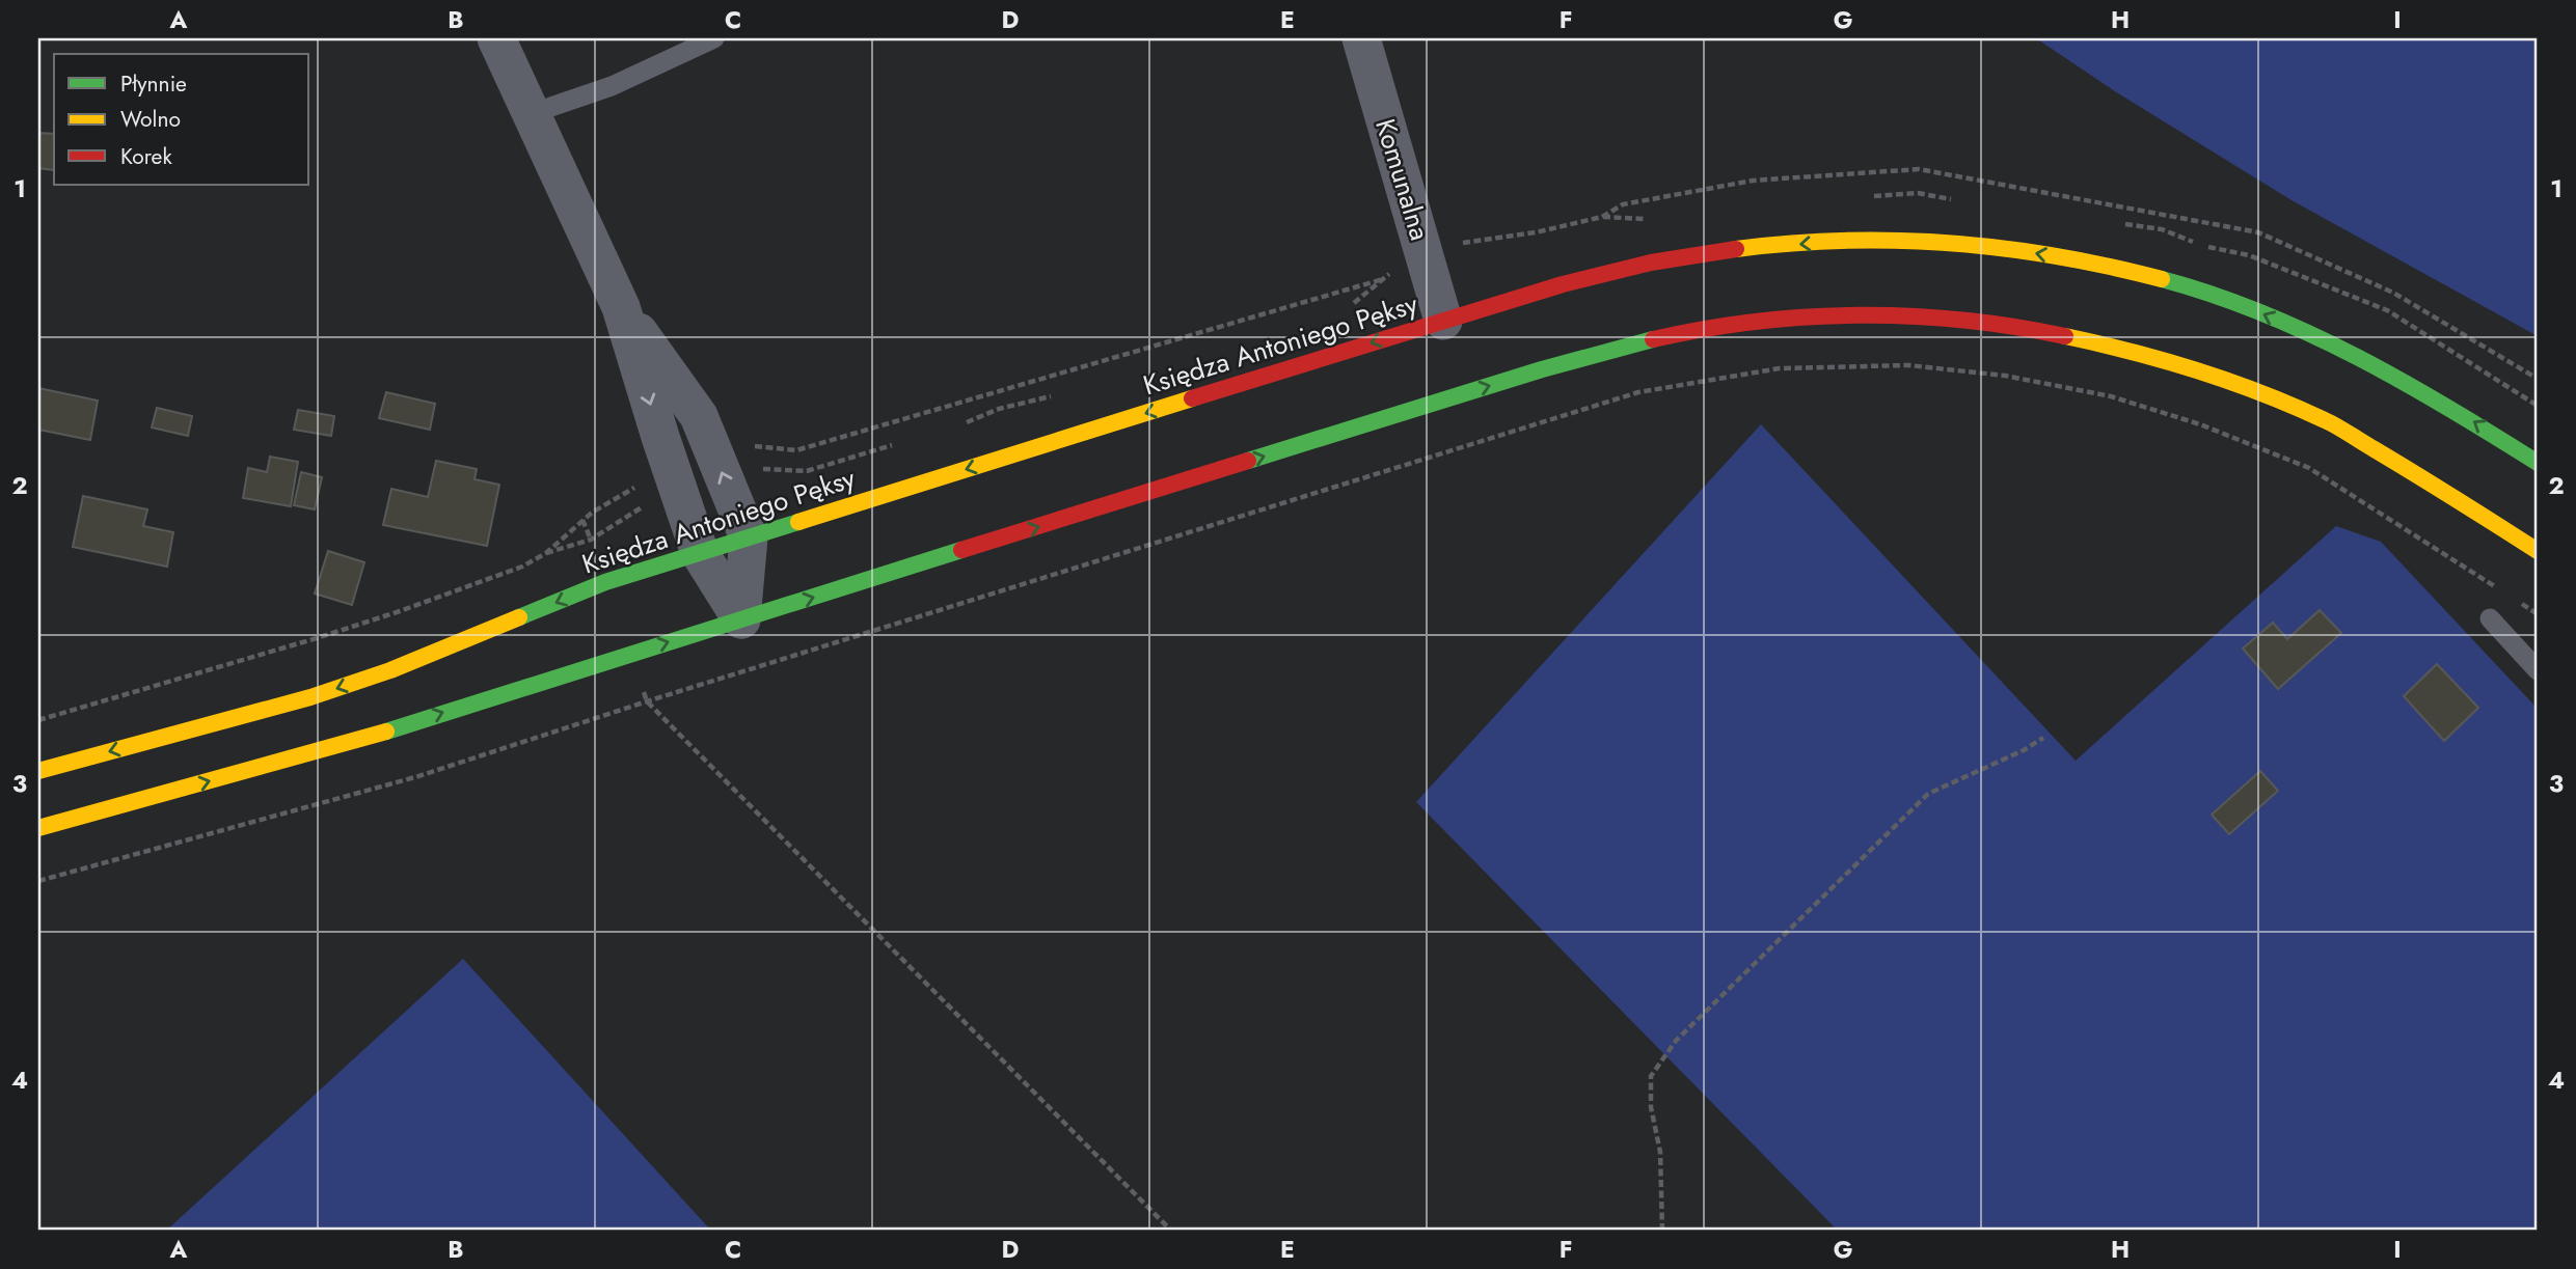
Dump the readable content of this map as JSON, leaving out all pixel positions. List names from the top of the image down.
{
  "streets": {
    "main road": ["Księdza Antoniego Pęksy"],
    "street": ["Komunalna"]
  },
  "crossings": [
    ["Komunalna", "Księdza Antoniego Pęksy"]
  ],
  "legend": ["Płynnie", "Wolno", "Korek"],
  "grid": {
    "columns": [
      "A",
      "B",
      "C",
      "D",
      "E",
      "F",
      "G",
      "H",
      "I"
    ],
    "rows": [
      "1",
      "2",
      "3",
      "4"
    ]
  }
}
